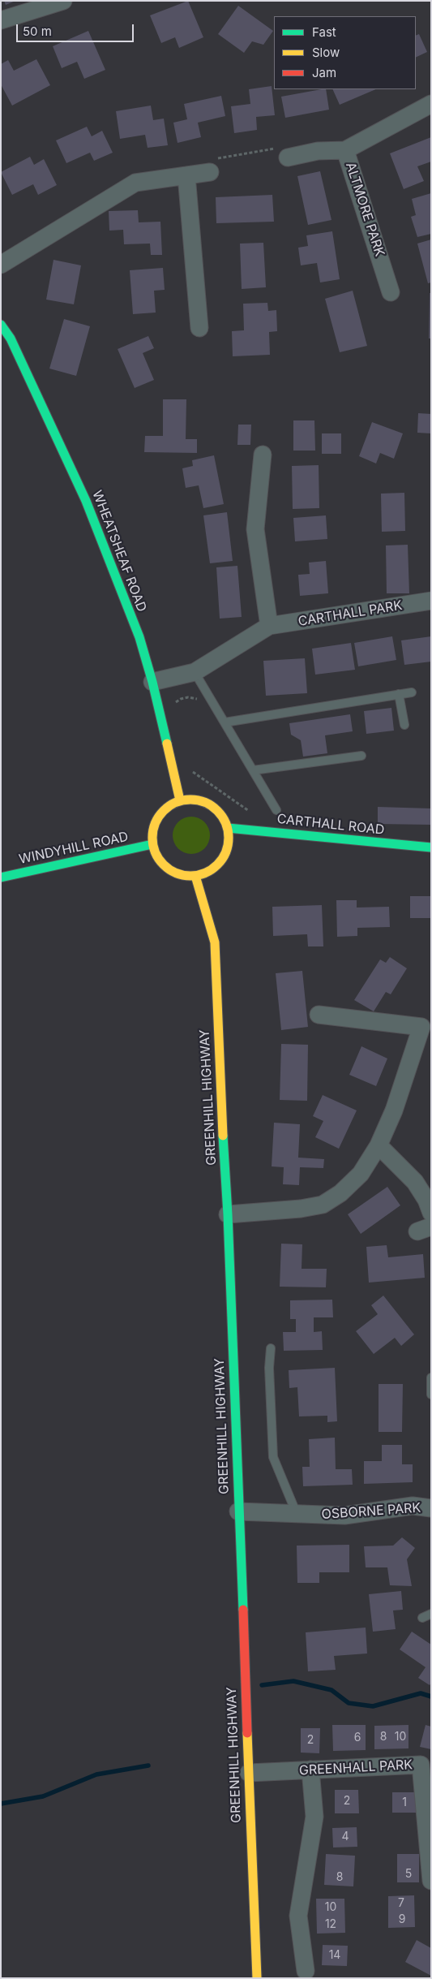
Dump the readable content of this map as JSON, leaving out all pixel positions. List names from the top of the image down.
{
  "streets": {
    "main road": [
      "WHEATSHEAF ROAD",
      "CARTHALL ROAD",
      "WINDYHILL ROAD",
      "GREENHILL HIGHWAY"
    ],
    "street": [
      "ALTMORE PARK",
      "CARTHALL PARK",
      "OSBORNE PARK",
      "GREENHALL PARK"
    ]
  },
  "crossings": [
    ["WHEATSHEAF ROAD", "CARTHALL PARK"],
    ["WHEATSHEAF ROAD", "CARTHALL ROAD"],
    ["WHEATSHEAF ROAD", "WINDYHILL ROAD"],
    ["WHEATSHEAF ROAD", "GREENHILL HIGHWAY"],
    ["CARTHALL ROAD", "WINDYHILL ROAD"],
    ["CARTHALL ROAD", "GREENHILL HIGHWAY"],
    ["WINDYHILL ROAD", "GREENHILL HIGHWAY"],
    ["GREENHILL HIGHWAY", "OSBORNE PARK"],
    ["GREENHILL HIGHWAY", "GREENHALL PARK"]
  ],
  "house_numbers": [
    "8",
    "10",
    "6",
    "2",
    "2",
    "1",
    "4",
    "5",
    "8",
    "7",
    "10",
    "9",
    "12",
    "14"
  ],
  "legend": ["Fast", "Slow", "Jam"],
  "scale_bar": "50 m"
}
